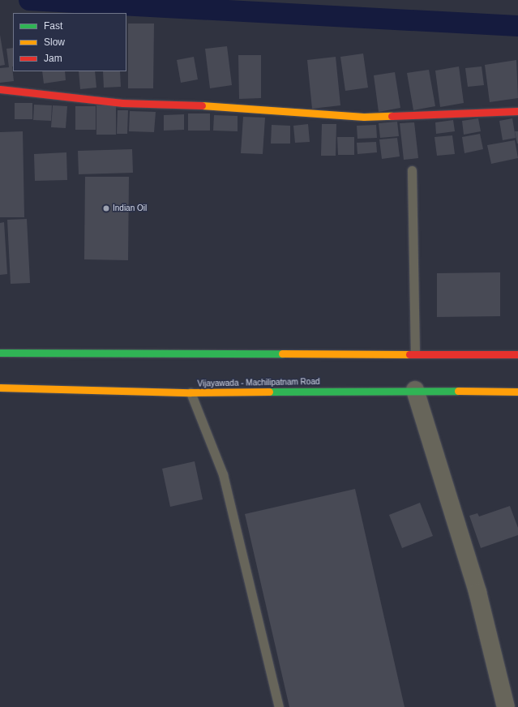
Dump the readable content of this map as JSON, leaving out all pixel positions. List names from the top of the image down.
{
  "streets": {
    "main road": ["Vijayawada - Machilipatnam Road"]
  },
  "places": ["Indian Oil"],
  "legend": ["Fast", "Slow", "Jam"]
}
